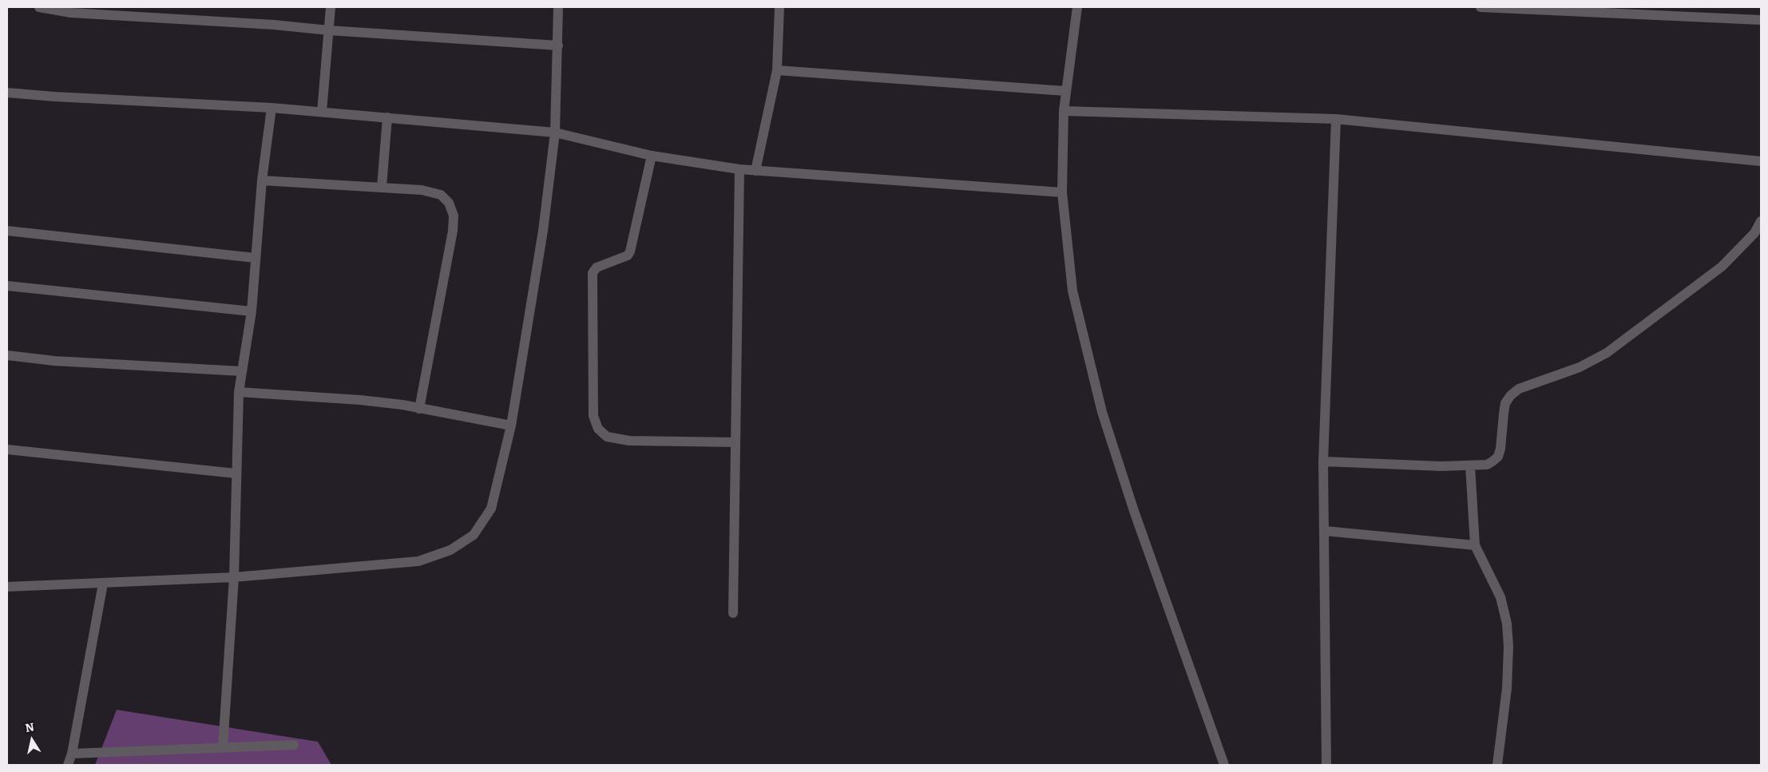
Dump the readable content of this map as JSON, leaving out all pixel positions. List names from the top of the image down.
{
  "north": "top"
}
